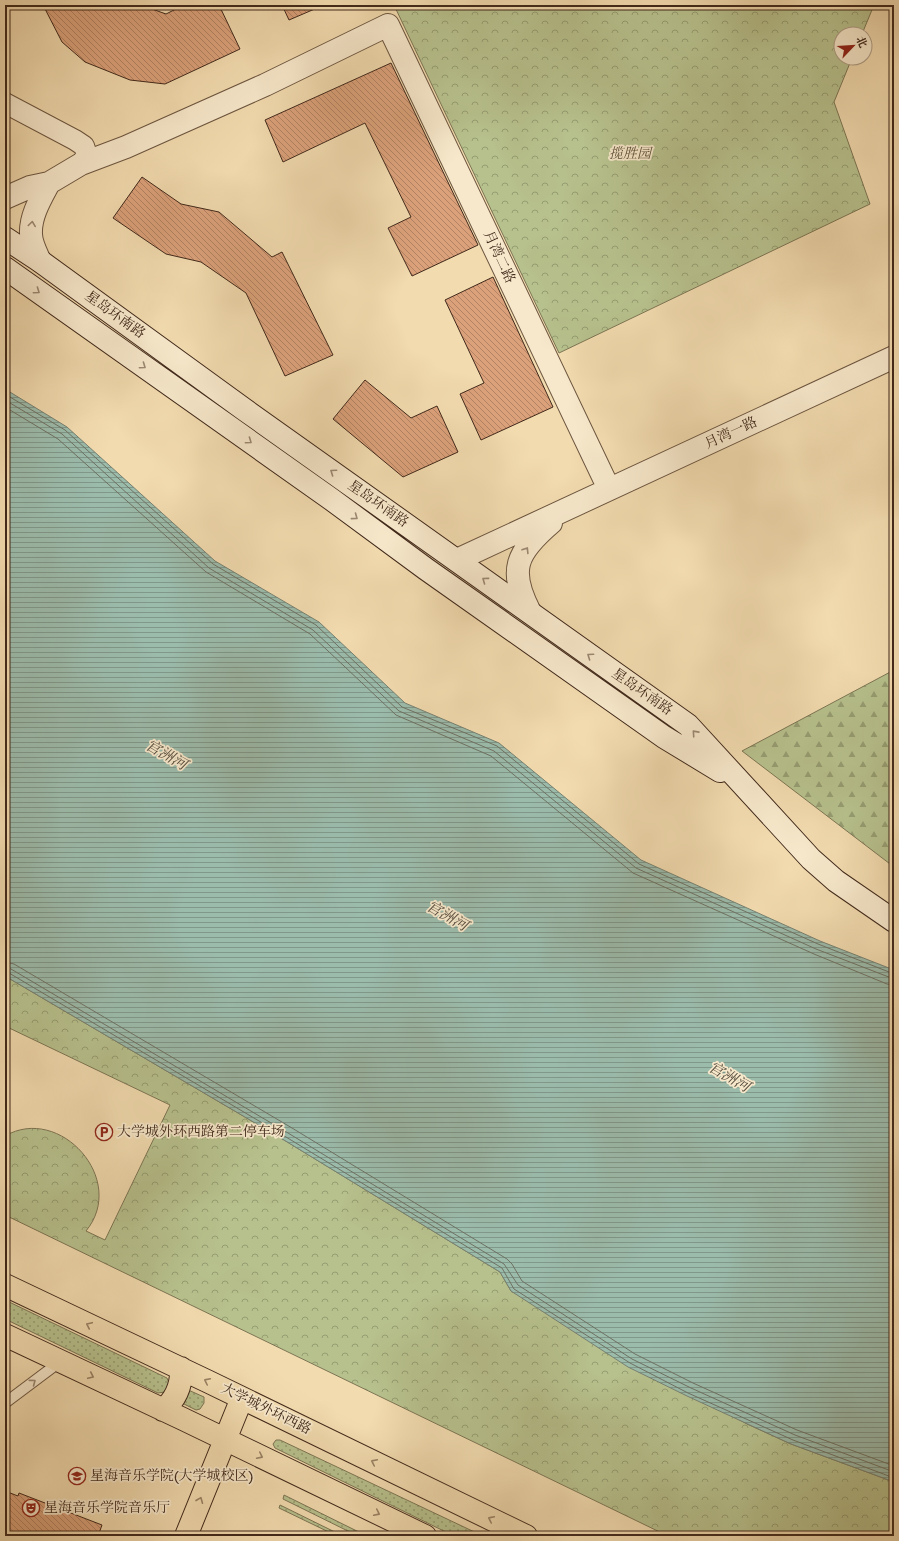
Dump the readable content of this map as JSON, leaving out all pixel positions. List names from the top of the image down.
{
  "streets": {
    "main road": [
      "月湾二路",
      "星岛环南路",
      "月湾一路",
      "大学城外环西路"
    ]
  },
  "crossings": [
    ["月湾二路", "月湾一路"],
    ["星岛环南路", "月湾一路"]
  ],
  "water": ["官洲河"],
  "parks": ["揽胜园"],
  "places": {
    "parking": ["大学城外环西路第二停车场"],
    "school or university": ["星海音乐学院(大学城校区)"],
    "theatre": ["星海音乐学院音乐厅"]
  },
  "north": "top right"
}
